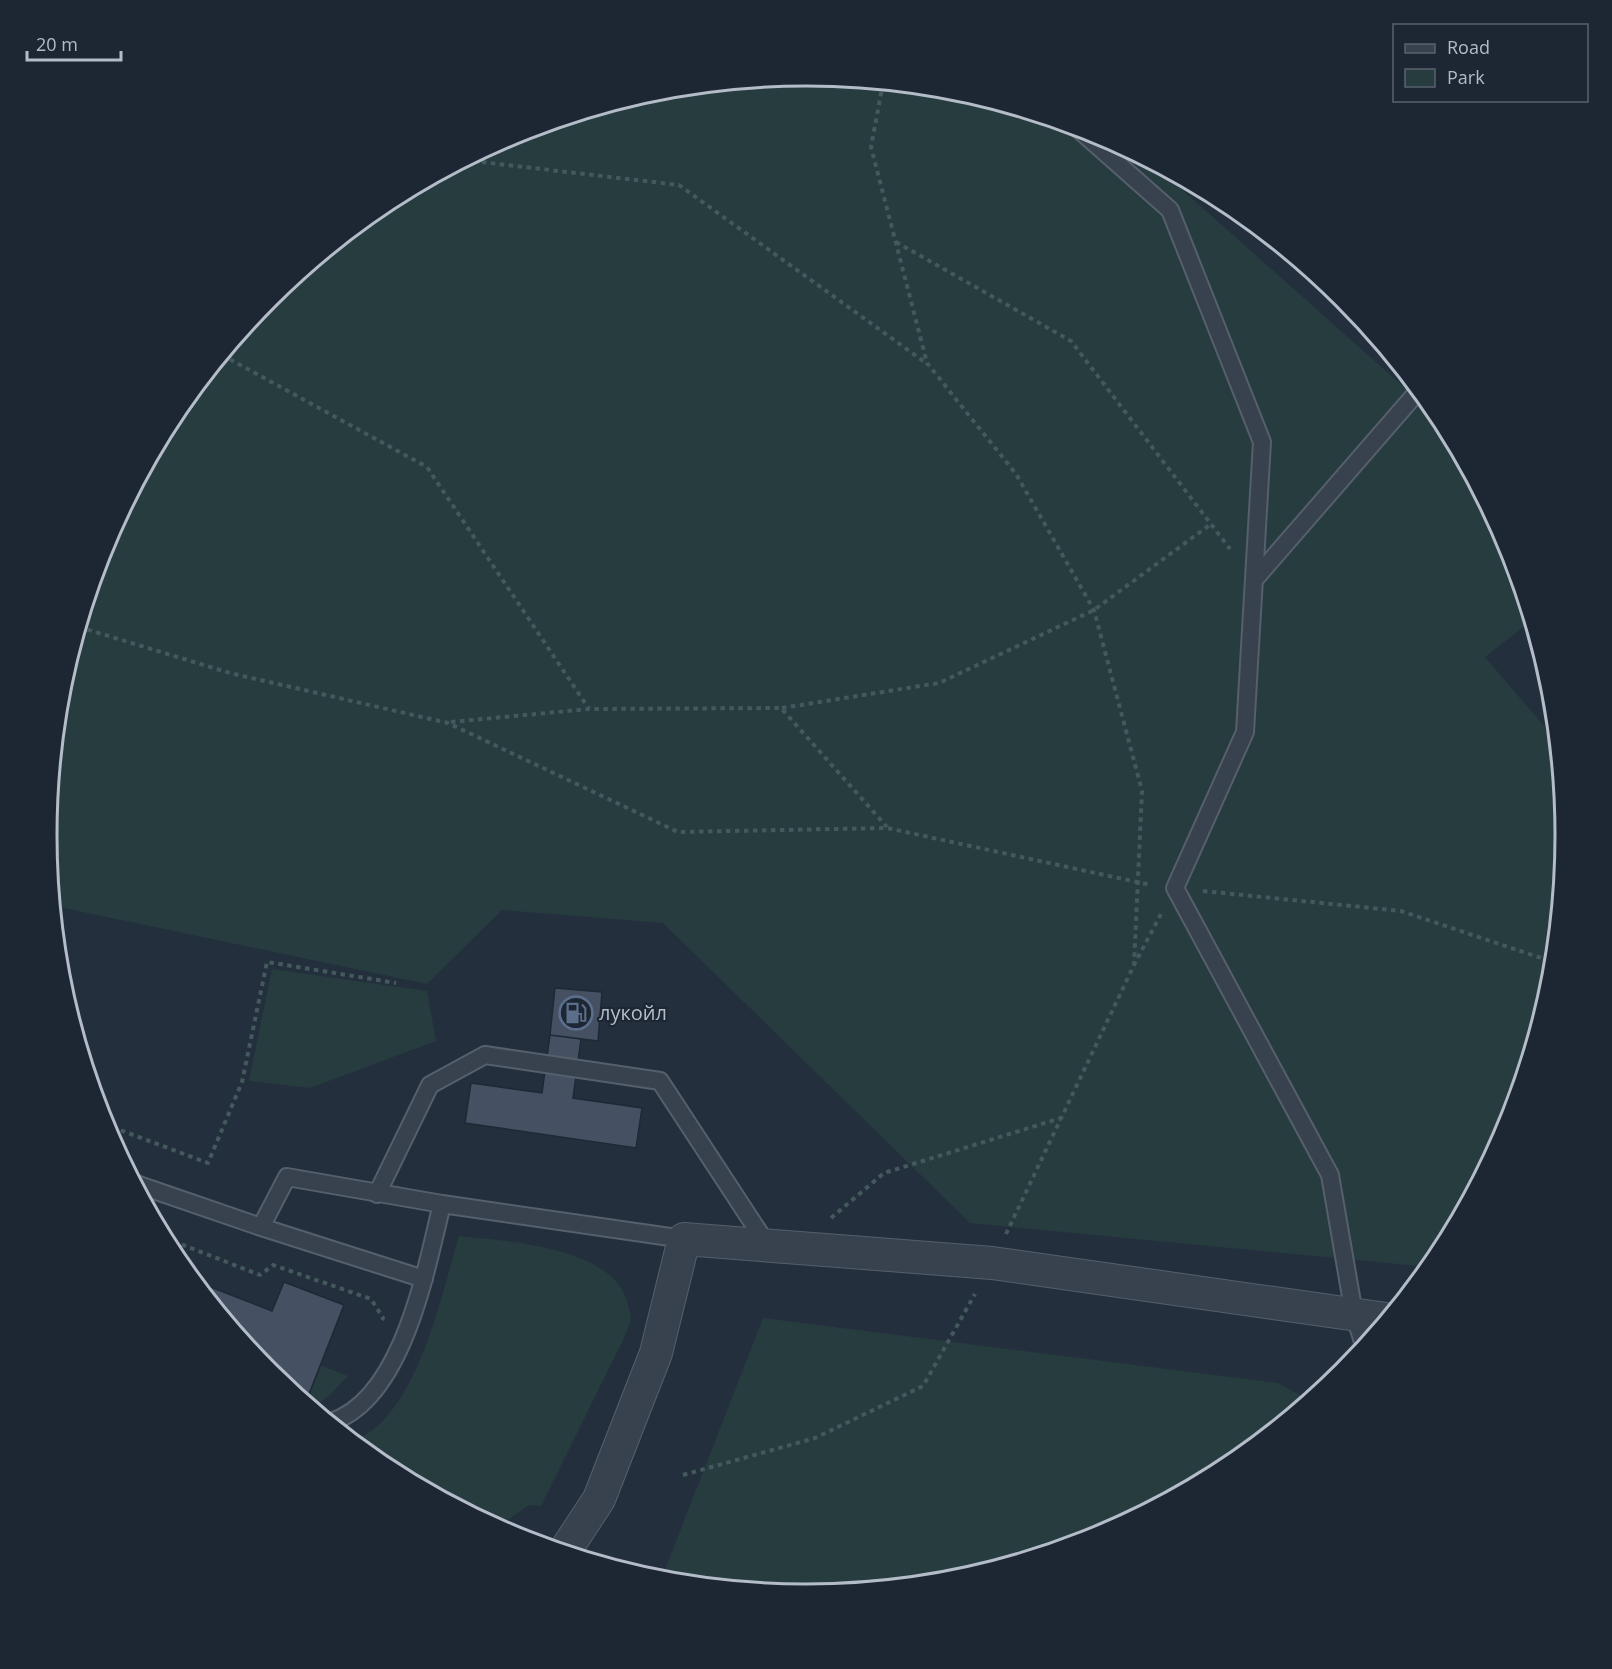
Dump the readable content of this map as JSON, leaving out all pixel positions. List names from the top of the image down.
{
  "places": {
    "fuel station": ["лукойл"]
  },
  "legend": ["Road", "Park"],
  "scale_bar": "20 m"
}
